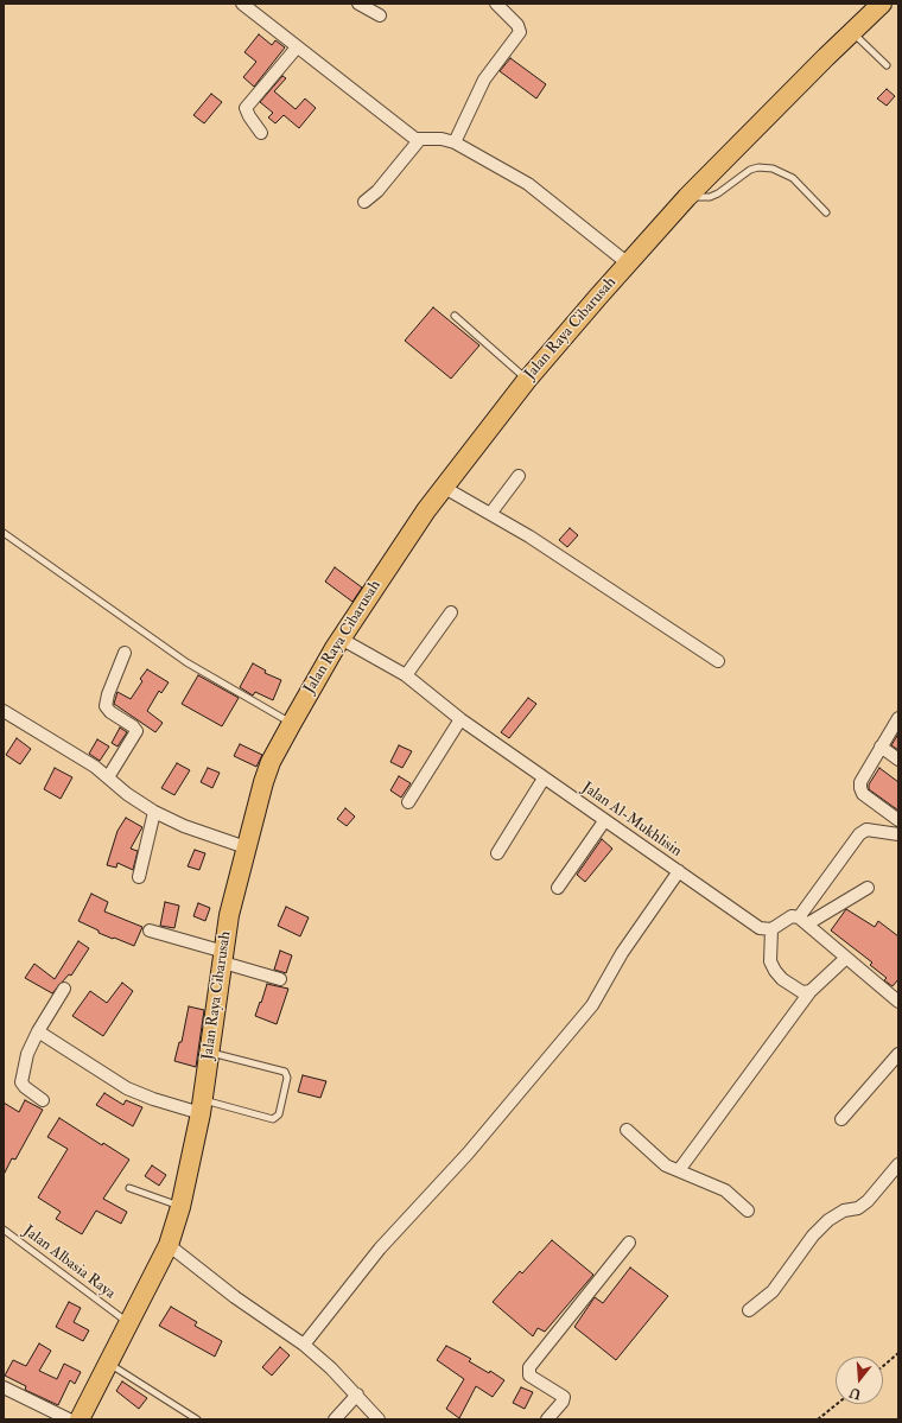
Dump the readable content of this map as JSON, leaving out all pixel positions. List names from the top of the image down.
{
  "streets": {
    "main road": ["Jalan Raya Cibarusah"],
    "street": ["Jalan Al-Mukhlisin"],
    "lane": ["Jalan Albasia Raya"]
  },
  "crossings": [
    ["Jalan Raya Cibarusah", "Jalan Al-Mukhlisin"],
    ["Jalan Raya Cibarusah", "Jalan Albasia Raya"]
  ],
  "north": "bottom"
}
